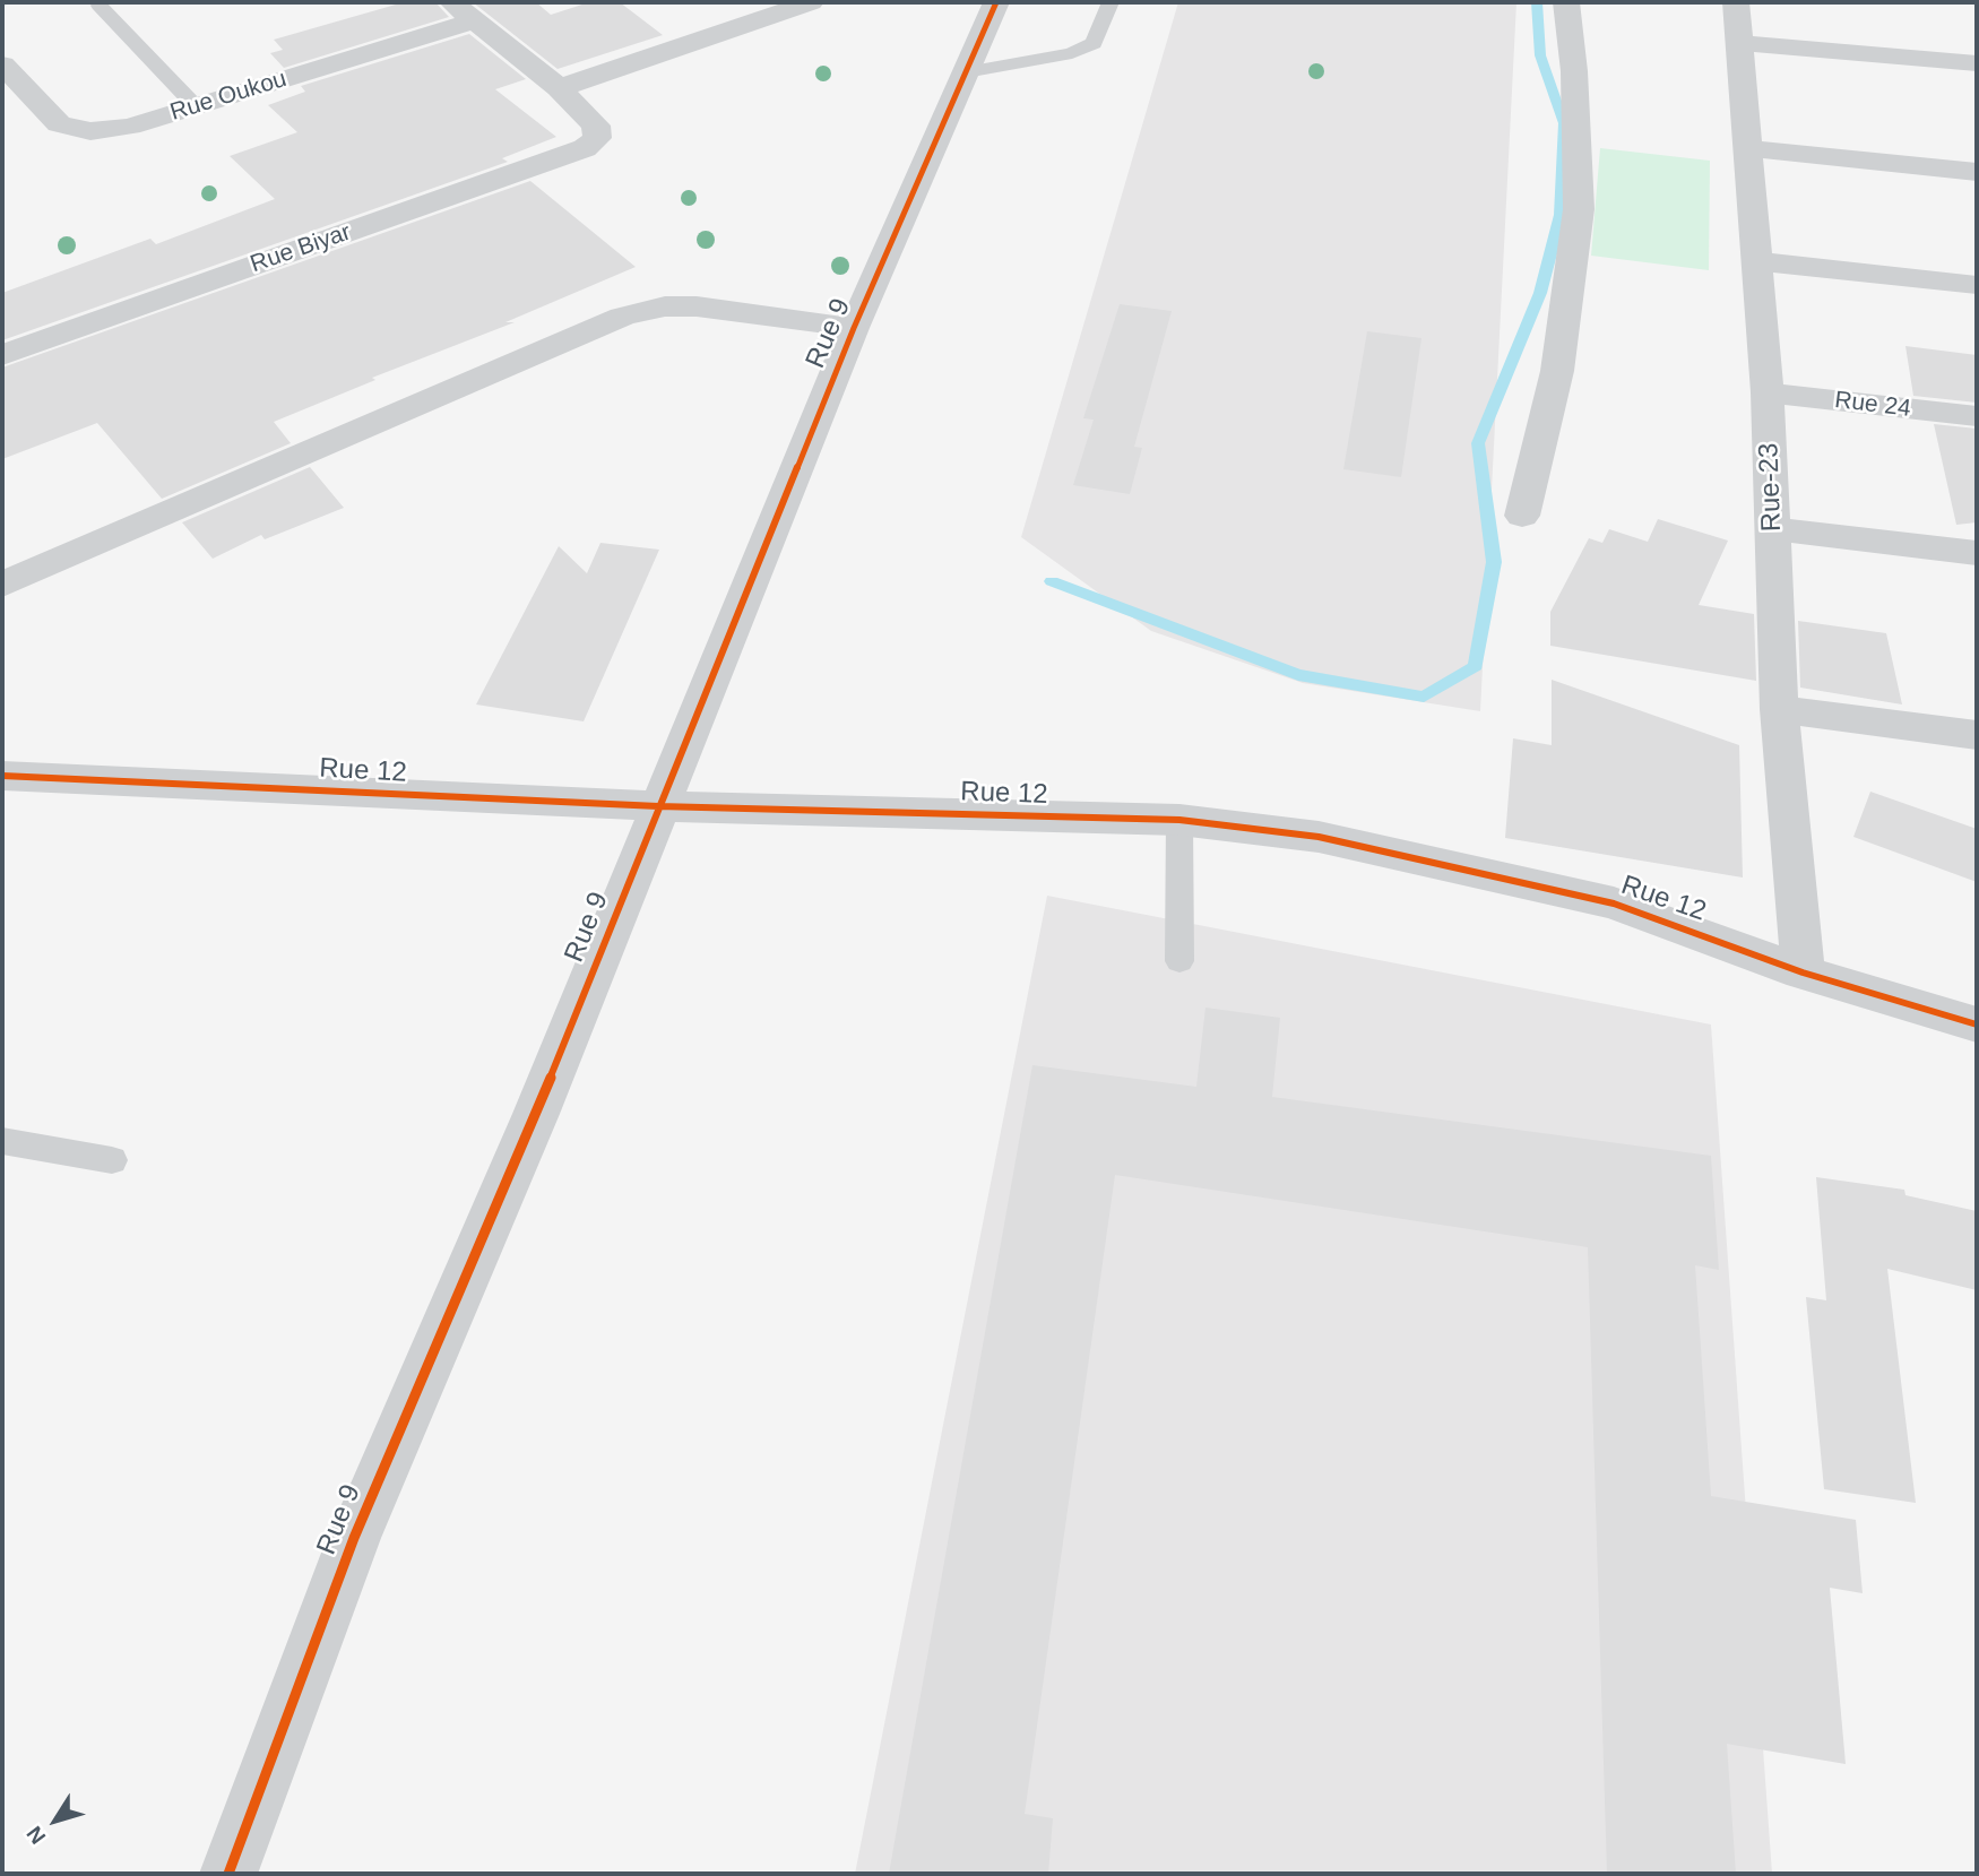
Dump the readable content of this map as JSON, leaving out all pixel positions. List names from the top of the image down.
{
  "streets": {
    "street": [
      "Rue Oukou",
      "Rue Biyar",
      "Rue 9",
      "Rue 24",
      "Rue-23",
      "Rue 12"
    ]
  },
  "crossings": [
    ["Rue 9", "Rue 12"],
    ["Rue 24", "Rue-23"],
    ["Rue-23", "Rue 12"]
  ],
  "north": "bottom left"
}
